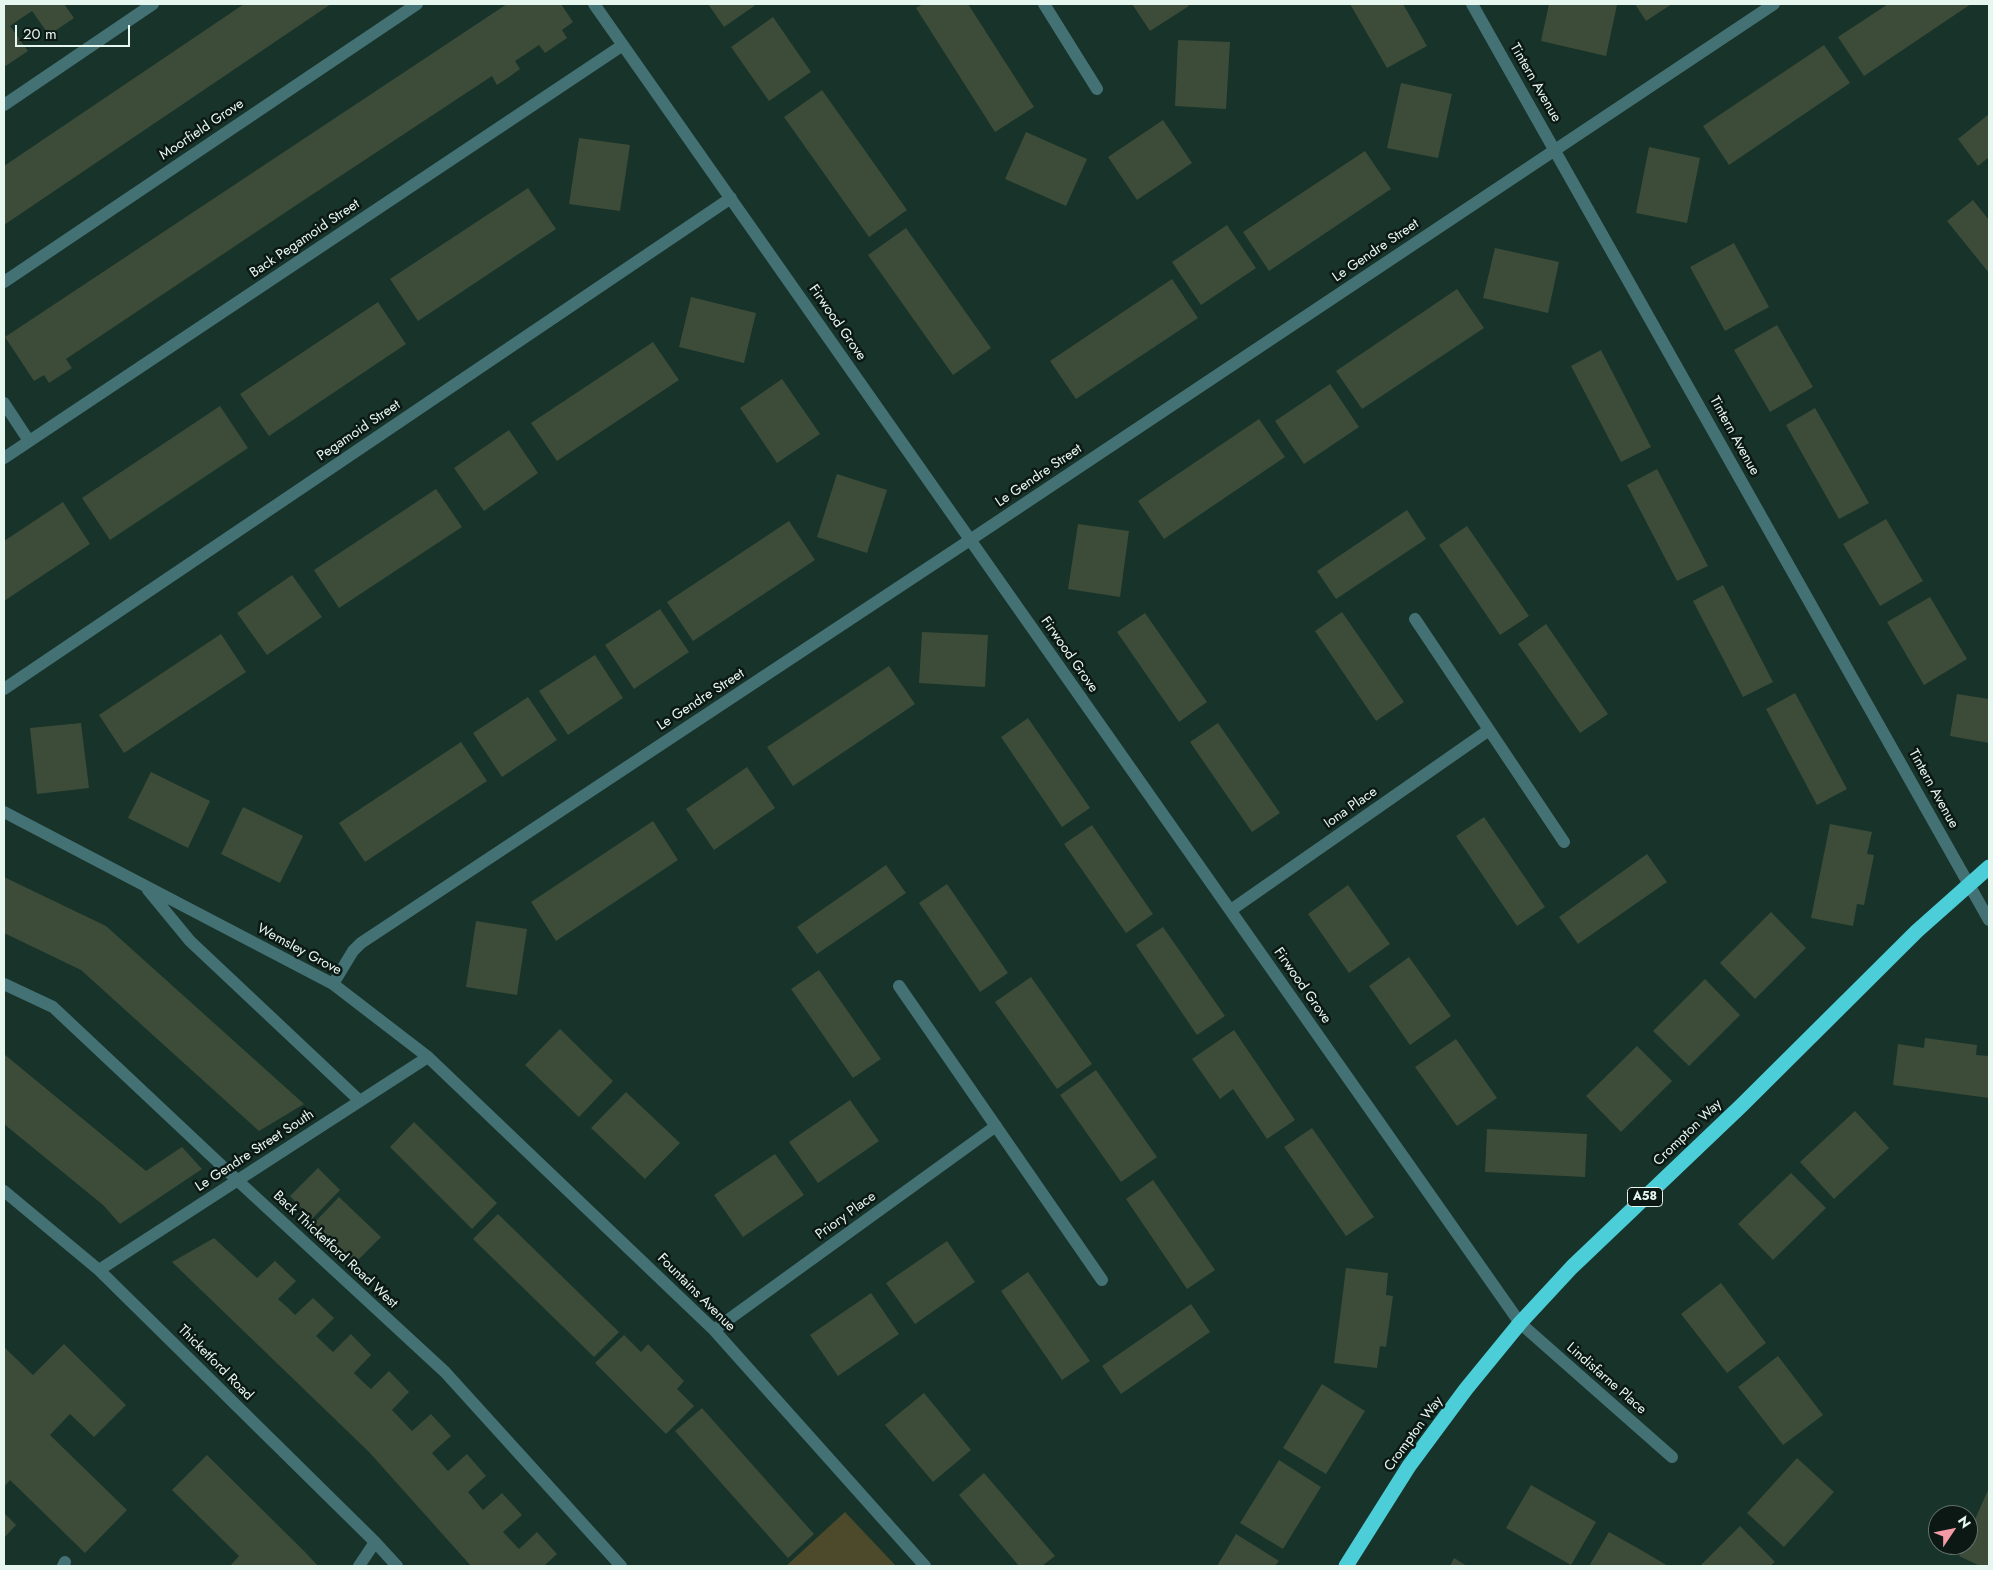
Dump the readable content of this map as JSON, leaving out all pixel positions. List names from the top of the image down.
{
  "streets": {
    "highway": ["Crompton Way", "A58"],
    "street": [
      "Tintern Avenue",
      "Moorfield Grove",
      "Back Pegamoid Street",
      "Le Gendre Street",
      "Firwood Grove",
      "Pegamoid Street",
      "Iona Place",
      "Wemsley Grove",
      "Le Gendre Street South",
      "Priory Place",
      "Back Thicketford Road West",
      "Fountains Avenue",
      "Thicketford Road",
      "Lindisfarne Place"
    ]
  },
  "crossings": [
    ["Tintern Avenue", "Le Gendre Street"],
    ["Tintern Avenue", "Crompton Way"],
    ["Back Pegamoid Street", "Firwood Grove"],
    ["Le Gendre Street", "Firwood Grove"],
    ["Le Gendre Street", "Wemsley Grove"],
    ["Firwood Grove", "Pegamoid Street"],
    ["Firwood Grove", "Iona Place"],
    ["Firwood Grove", "Crompton Way"],
    ["Firwood Grove", "Lindisfarne Place"],
    ["Wemsley Grove", "Le Gendre Street South"],
    ["Wemsley Grove", "Fountains Avenue"],
    ["Crompton Way", "Lindisfarne Place"],
    ["Le Gendre Street South", "Back Thicketford Road West"],
    ["Le Gendre Street South", "Fountains Avenue"],
    ["Le Gendre Street South", "Thicketford Road"],
    ["Priory Place", "Fountains Avenue"]
  ],
  "scale_bar": "20 m",
  "north": "top right"
}
